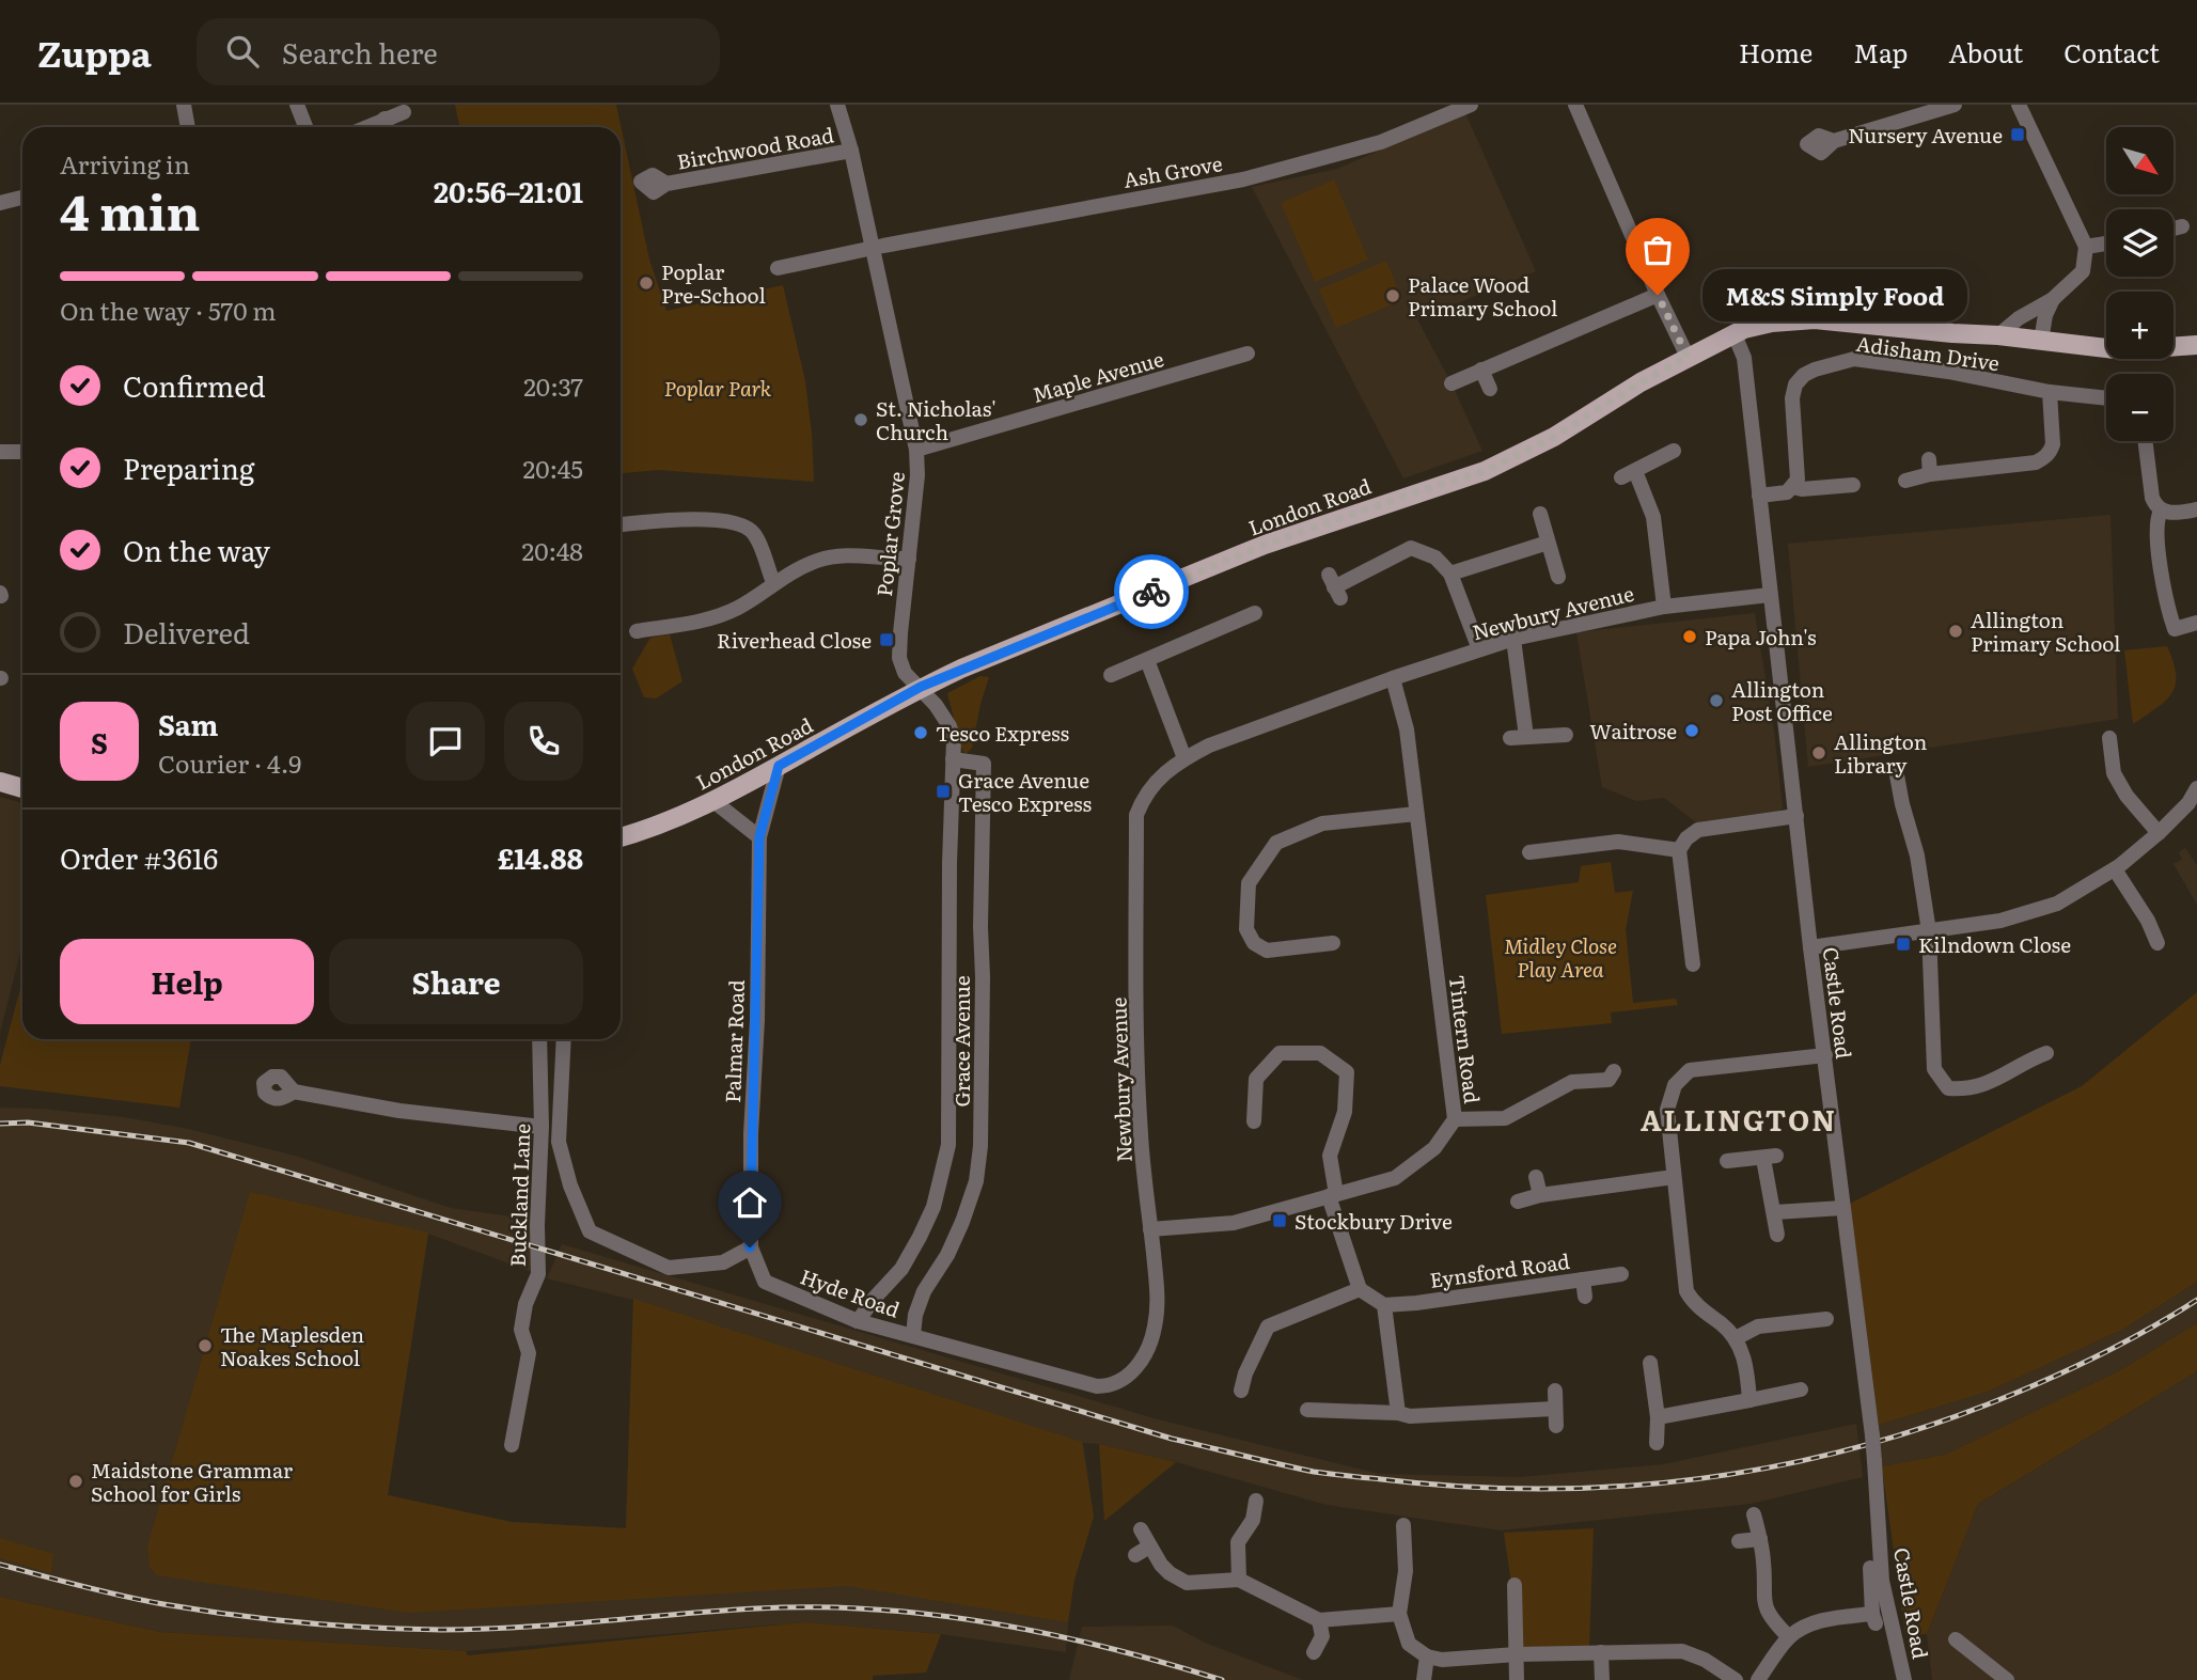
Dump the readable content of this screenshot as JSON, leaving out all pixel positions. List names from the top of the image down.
{
  "streets": {
    "main road": ["London Road"],
    "street": [
      "Birchwood Road",
      "Ash Grove",
      "Adisham Drive",
      "Maple Avenue",
      "Poplar Grove",
      "Newbury Avenue",
      "Castle Road",
      "Tintern Road",
      "Palmar Road",
      "Grace Avenue",
      "Buckland Lane",
      "Eynsford Road",
      "Hyde Road"
    ]
  },
  "crossings": [
    ["Birchwood Road", "Poplar Grove"],
    ["Ash Grove", "Poplar Grove"],
    ["Maple Avenue", "Poplar Grove"],
    ["London Road", "Poplar Grove"],
    ["London Road", "Castle Road"],
    ["London Road", "Palmar Road"],
    ["London Road", "Grace Avenue"],
    ["Poplar Grove", "Grace Avenue"],
    ["Newbury Avenue", "Castle Road"],
    ["Newbury Avenue", "Tintern Road"],
    ["Newbury Avenue", "Hyde Road"],
    ["Palmar Road", "Buckland Lane"],
    ["Palmar Road", "Hyde Road"],
    ["Grace Avenue", "Hyde Road"],
    ["Buckland Lane", "Hyde Road"]
  ],
  "districts": ["ALLINGTON"],
  "parks": ["Poplar Park", "Midley Close Play Area"],
  "places": {
    "transit": [
      "Nursery Avenue",
      "Riverhead Close",
      "Grace Avenue Tesco Express",
      "Kilndown Close",
      "Stockbury Drive"
    ],
    "other": [
      "Poplar Pre-School",
      "M&S Simply Food",
      "Palace Wood Primary School",
      "St. Nicholas' Church",
      "Allington Primary School",
      "Papa John's",
      "Allington Post Office",
      "Waitrose",
      "Tesco Express",
      "Allington Library",
      "The Maplesden Noakes School",
      "Maidstone Grammar School for Girls"
    ]
  },
  "north": "bottom right",
  "page": {
    "header": "Zuppa",
    "search": "Search here",
    "nav": [
      "Home",
      "Map",
      "About",
      "Contact"
    ],
    "map_buttons": ["+", "−"],
    "heading": ["4 min", "Arriving in", "20:56–21:01"],
    "panel": [
      "Sam",
      "Courier · 4.9",
      "Order #3616",
      "£14.88"
    ],
    "bar": "On the way · 570 m",
    "bubble": "M&S Simply Food",
    "list": [
      ["Confirmed", "20:37"],
      ["Preparing", "20:45"],
      ["On the way", "20:48"],
      "Delivered"
    ],
    "round": "S",
    "buttons": ["Help", "Share"]
  }
}
